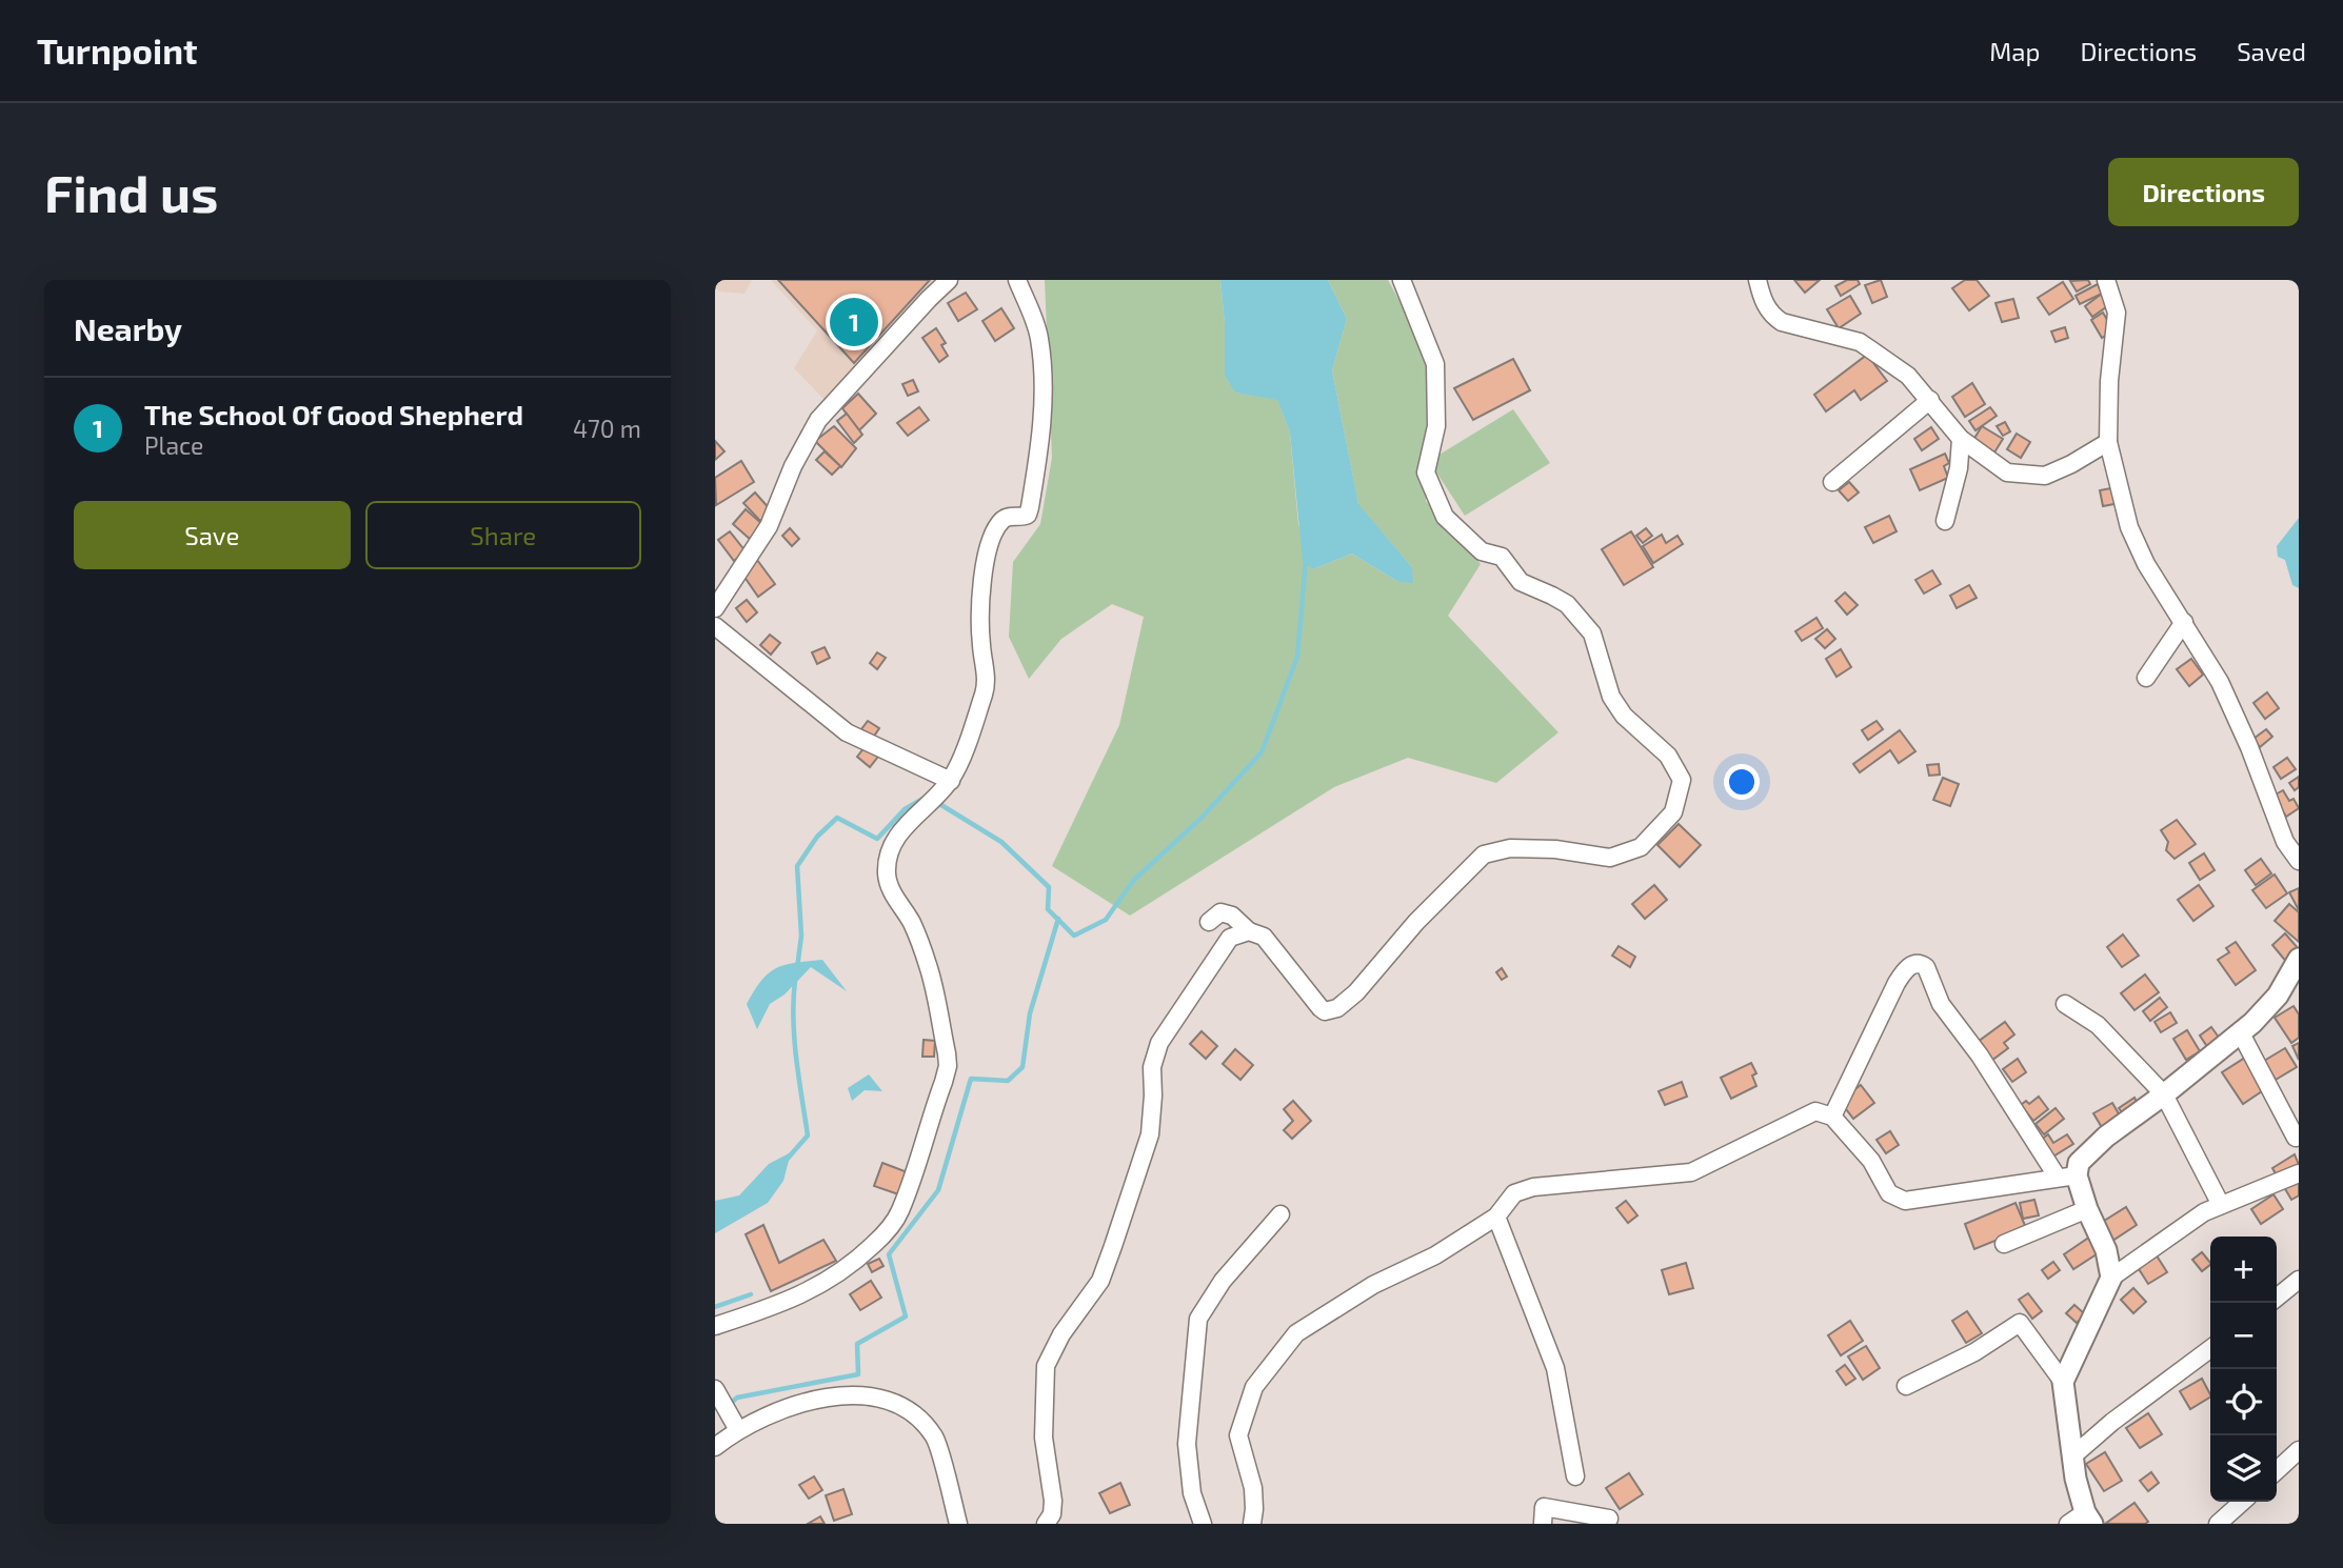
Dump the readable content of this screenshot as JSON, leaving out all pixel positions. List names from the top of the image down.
{
  "page": {
    "header": "Turnpoint",
    "nav": ["Map", "Directions", "Saved"],
    "buttons": [
      "Directions",
      ["Save", "Share"]
    ],
    "title": "Find us",
    "heading": "Nearby",
    "pins": "1",
    "list": [
      {
        "mark": "1",
        "name": "The School Of Good Shepherd",
        "note": "Place",
        "value": "470 m"
      }
    ],
    "map_buttons": ["+", "−"]
  }
}
